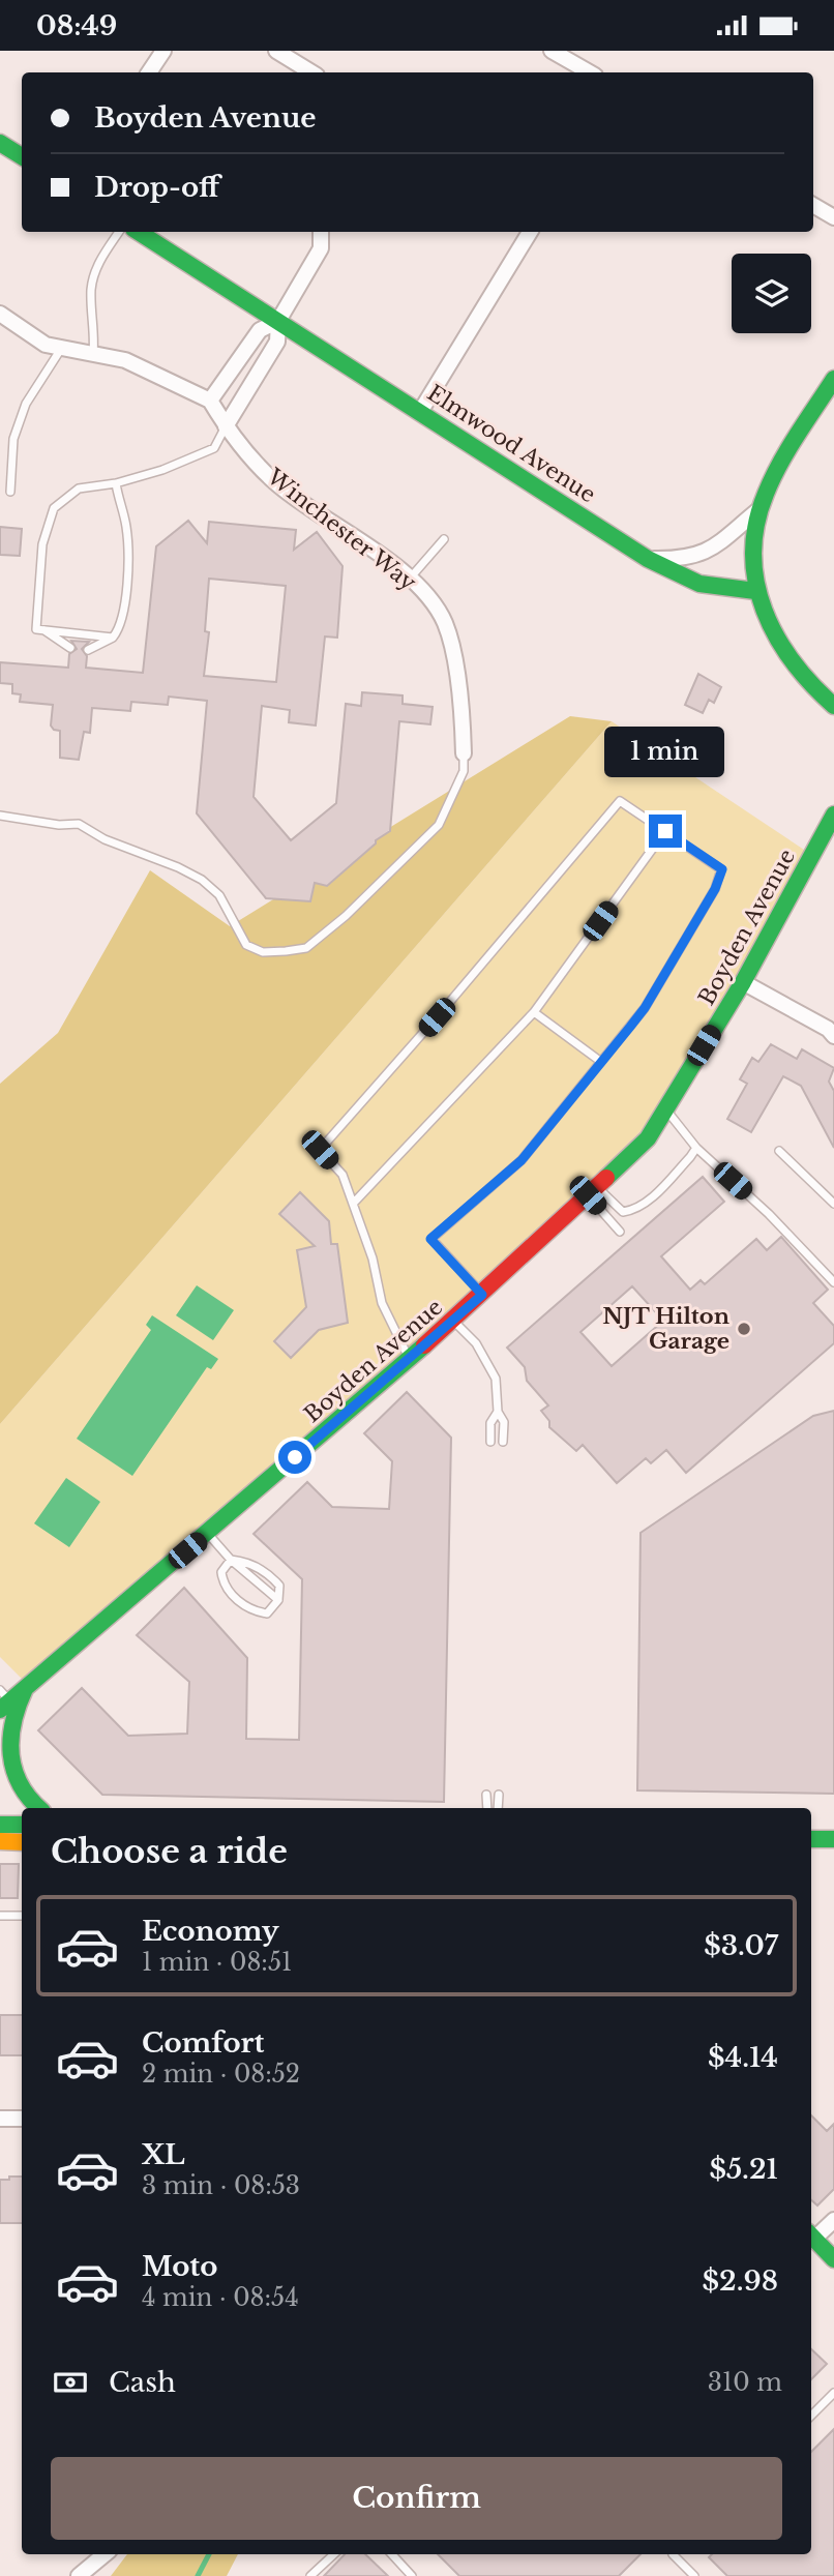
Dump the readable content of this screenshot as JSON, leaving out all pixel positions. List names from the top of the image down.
{
  "streets": {
    "street": ["Elmwood Avenue", "Winchester Way", "Boyden Avenue"]
  },
  "places": ["NJT Hilton Garage"],
  "page": {
    "status": "08:49",
    "banner": ["Boyden Avenue", "Drop-off"],
    "bubble": "1 min",
    "heading": "Choose a ride",
    "list": [
      {
        "name": "Economy",
        "note": "1 min · 08:51",
        "value": "$3.07"
      },
      {
        "name": "Comfort",
        "note": "2 min · 08:52",
        "value": "$4.14"
      },
      {
        "name": "XL",
        "note": "3 min · 08:53",
        "value": "$5.21"
      },
      {
        "name": "Moto",
        "note": "4 min · 08:54",
        "value": "$2.98"
      }
    ],
    "pay": ["Cash", "310 m"],
    "buttons": "Confirm"
  }
}
